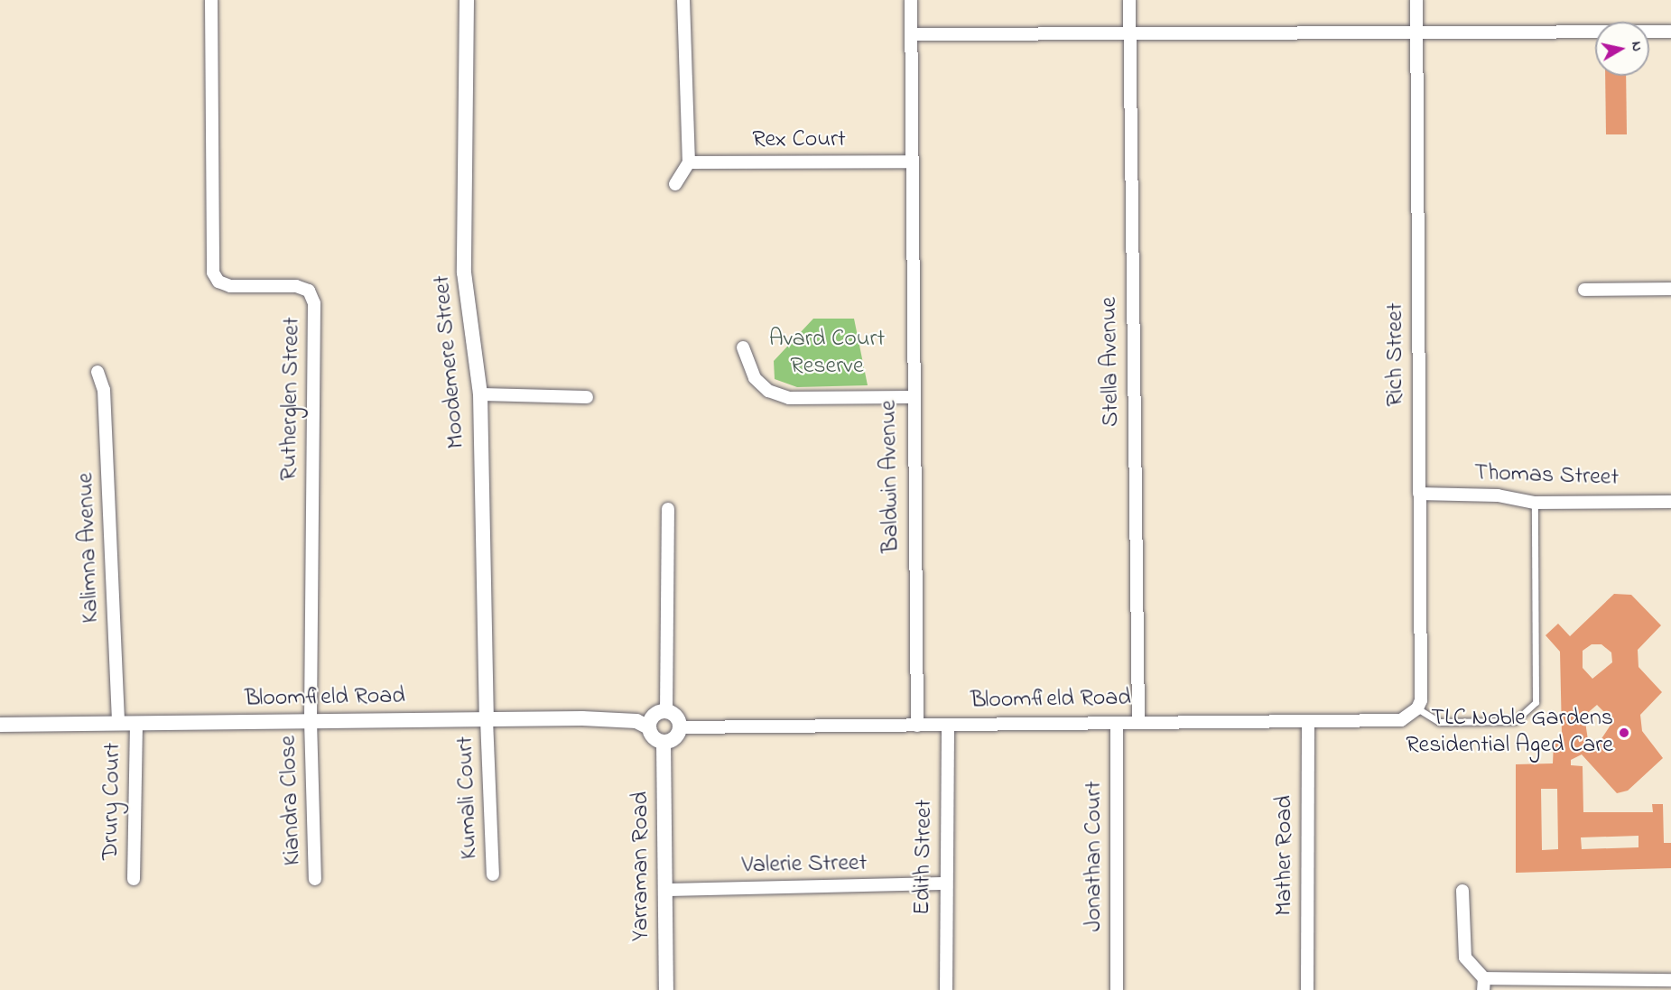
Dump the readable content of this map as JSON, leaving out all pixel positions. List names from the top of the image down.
{
  "streets": {
    "street": [
      "Rex Court",
      "Rich Street",
      "Moodemere Street",
      "Stella Avenue",
      "Rutherglen Street",
      "Baldwin Avenue",
      "Thomas Street",
      "Kalimna Avenue",
      "Bloomfield Road",
      "Kumali Court",
      "Kiandra Close",
      "Drury Court",
      "Mather Road",
      "Jonathan Court",
      "Edith Street",
      "Valerie Street",
      "Yarraman Road"
    ]
  },
  "crossings": [
    ["Rex Court", "Baldwin Avenue"],
    ["Rich Street", "Thomas Street"],
    ["Rich Street", "Bloomfield Road"],
    ["Moodemere Street", "Bloomfield Road"],
    ["Moodemere Street", "Kumali Court"],
    ["Stella Avenue", "Bloomfield Road"],
    ["Rutherglen Street", "Bloomfield Road"],
    ["Rutherglen Street", "Kiandra Close"],
    ["Baldwin Avenue", "Bloomfield Road"],
    ["Kalimna Avenue", "Bloomfield Road"],
    ["Bloomfield Road", "Kumali Court"],
    ["Bloomfield Road", "Kiandra Close"],
    ["Bloomfield Road", "Drury Court"],
    ["Bloomfield Road", "Mather Road"],
    ["Bloomfield Road", "Jonathan Court"],
    ["Bloomfield Road", "Edith Street"],
    ["Bloomfield Road", "Yarraman Road"],
    ["Edith Street", "Valerie Street"],
    ["Valerie Street", "Yarraman Road"]
  ],
  "parks": ["Avard Court Reserve"],
  "places": ["TLC Noble Gardens Residential Aged Care"],
  "north": "right"
}
